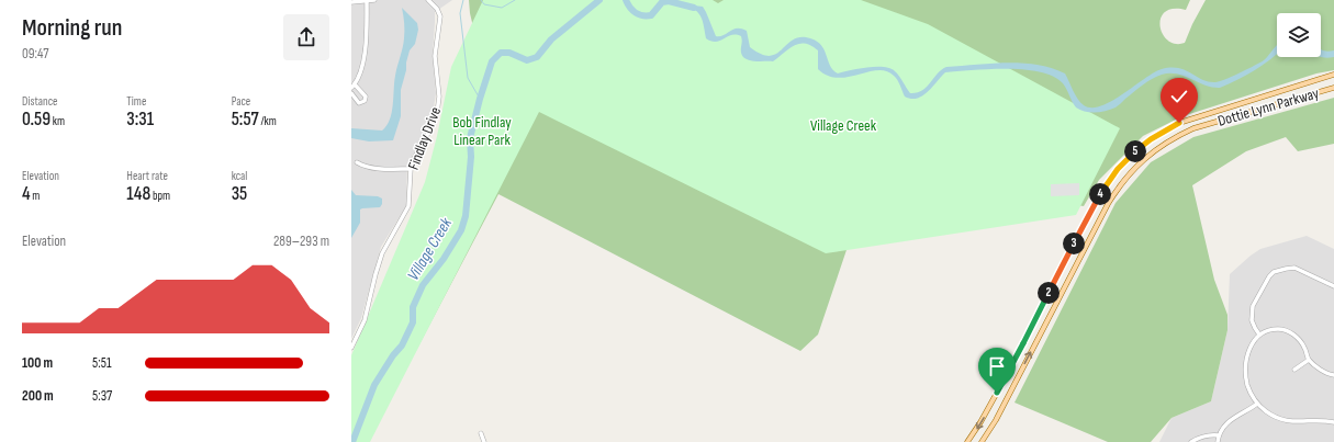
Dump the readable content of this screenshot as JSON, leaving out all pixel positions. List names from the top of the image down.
{
  "streets": {
    "main road": ["Dottie Lynn Parkway"],
    "street": ["Findlay Drive"]
  },
  "water": ["Village Creek"],
  "parks": ["Bob Findlay Linear Park", "Village Creek"],
  "page": {
    "heading": ["Morning run", "09:47"],
    "stats": [
      ["Distance", "0.59 km"],
      ["Time", "3:31"],
      ["Pace", "5:57 /km"],
      ["Elevation", "4 m"],
      ["Heart rate", "148 bpm"],
      ["kcal", "35"]
    ],
    "pins": [
      "5",
      "4",
      "3",
      "2"
    ],
    "chart": ["Elevation", "289–293 m"],
    "list": [
      {
        "name": "100 m",
        "note": "5:51"
      },
      {
        "name": "200 m",
        "note": "5:37"
      }
    ]
  }
}
